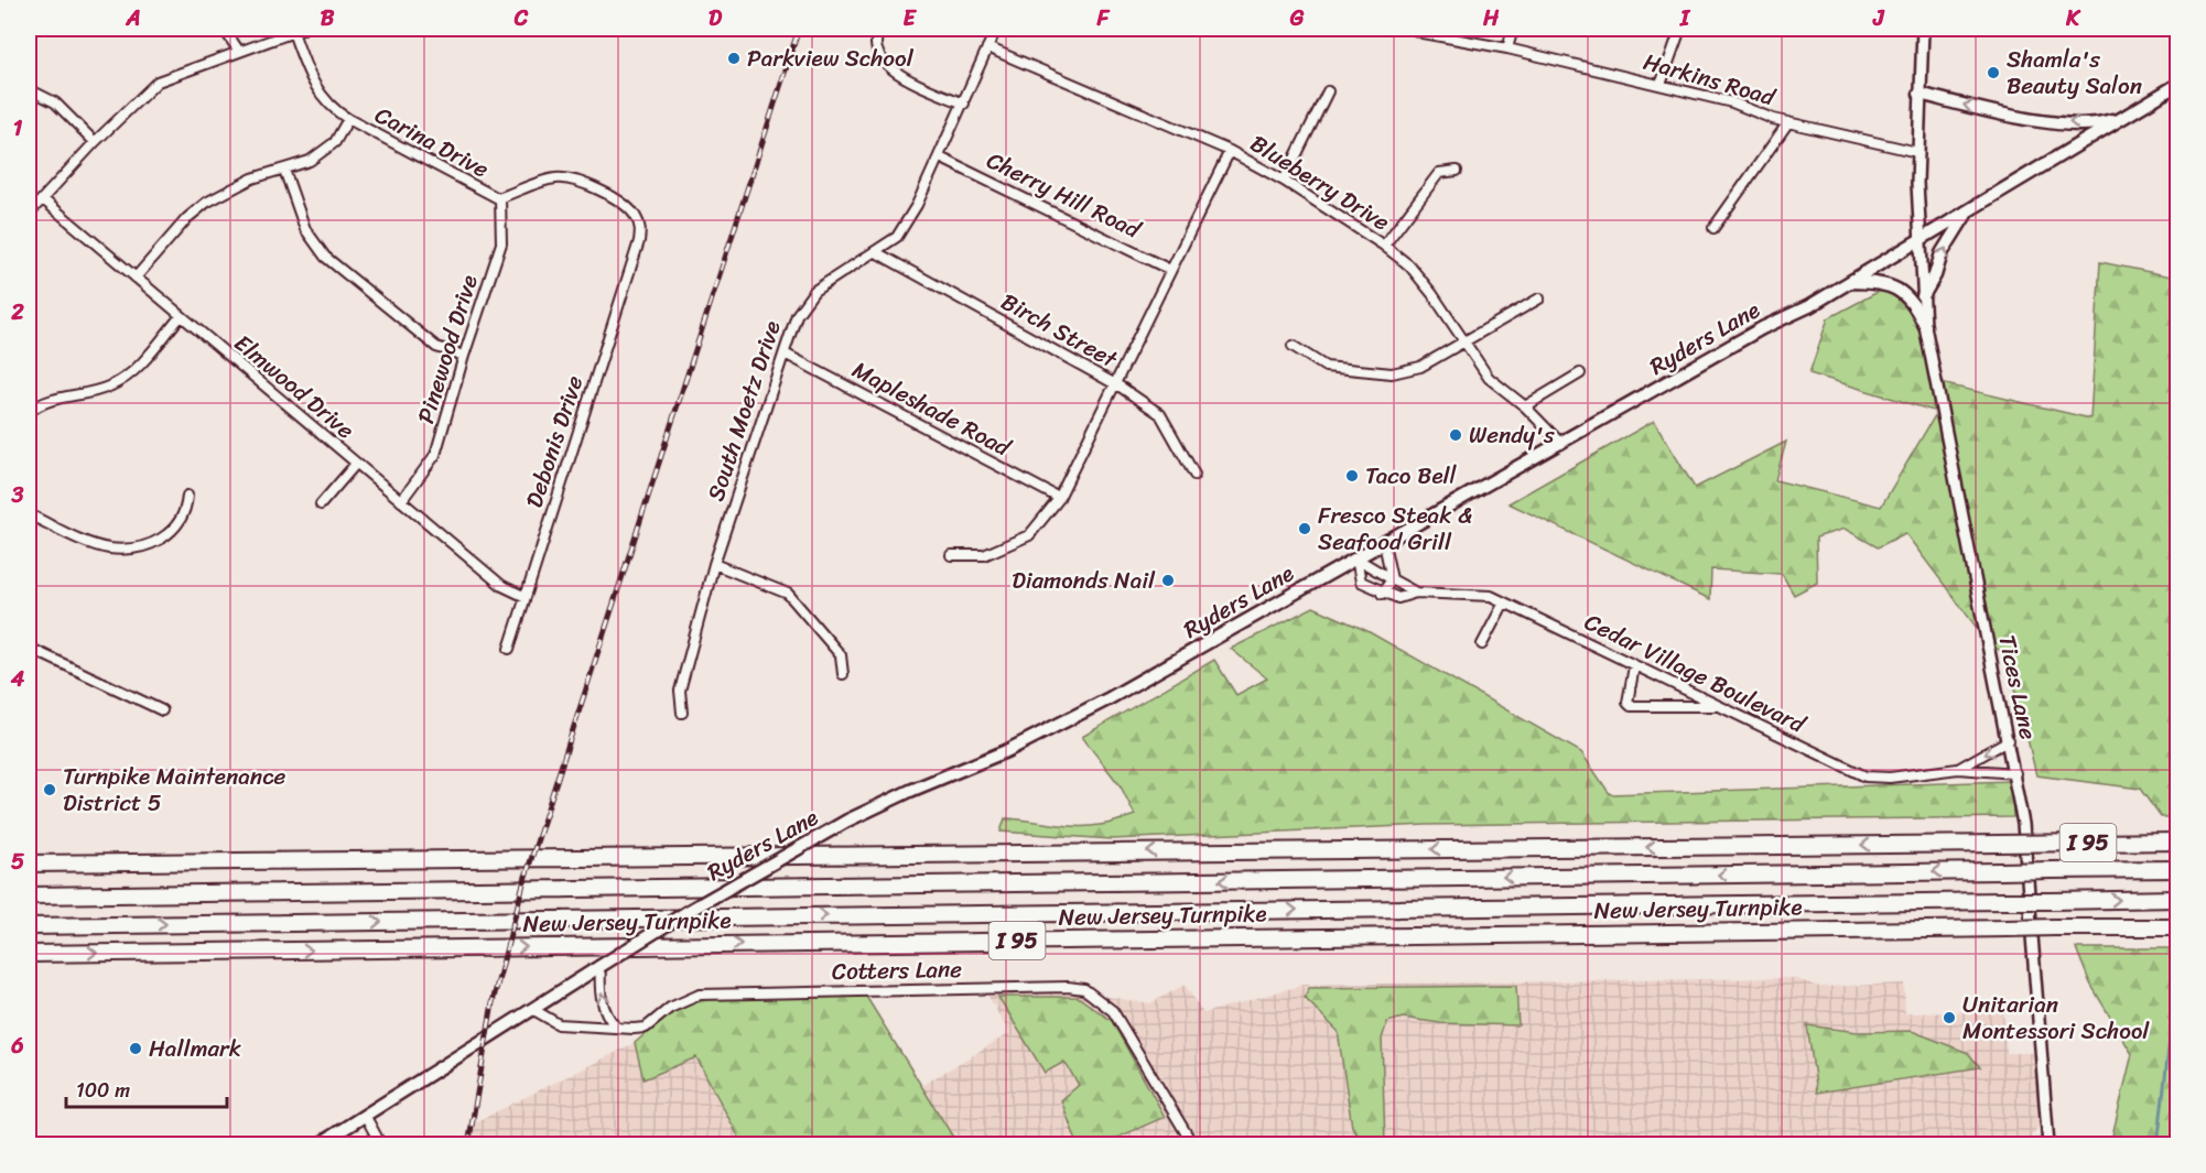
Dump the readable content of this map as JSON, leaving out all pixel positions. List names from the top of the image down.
{
  "streets": {
    "highway": ["I 95", "New Jersey Turnpike"],
    "main road": ["Ryders Lane"],
    "street": [
      "Harkins Road",
      "Carina Drive",
      "Blueberry Drive",
      "Cherry Hill Road",
      "Birch Street",
      "Pinewood Drive",
      "Elmwood Drive",
      "Mapleshade Road",
      "South Moetz Drive",
      "Debonis Drive",
      "Cedar Village Boulevard",
      "Tices Lane",
      "Cotters Lane"
    ]
  },
  "crossings": [
    ["Harkins Road", "Tices Lane"],
    ["Carina Drive", "Pinewood Drive"],
    ["Carina Drive", "Debonis Drive"],
    ["Blueberry Drive", "Ryders Lane"],
    ["Blueberry Drive", "South Moetz Drive"],
    ["Cherry Hill Road", "South Moetz Drive"],
    ["Birch Street", "South Moetz Drive"],
    ["Ryders Lane", "Cedar Village Boulevard"],
    ["Ryders Lane", "Tices Lane"],
    ["Ryders Lane", "Cotters Lane"],
    ["Pinewood Drive", "Elmwood Drive"],
    ["Elmwood Drive", "Debonis Drive"],
    ["Mapleshade Road", "South Moetz Drive"],
    ["Cedar Village Boulevard", "Tices Lane"]
  ],
  "places": [
    "Parkview School",
    "Shamla's Beauty Salon",
    "Wendy's",
    "Taco Bell",
    "Fresco Steak & Seafood Grill",
    "Diamonds Nail",
    "Turnpike Maintenance District 5",
    "Unitarian Montessori School",
    "Hallmark"
  ],
  "scale_bar": "100 m",
  "grid": {
    "columns": [
      "A",
      "B",
      "C",
      "D",
      "E",
      "F",
      "G",
      "H",
      "I",
      "J",
      "K"
    ],
    "rows": [
      "1",
      "2",
      "3",
      "4",
      "5",
      "6"
    ]
  }
}
